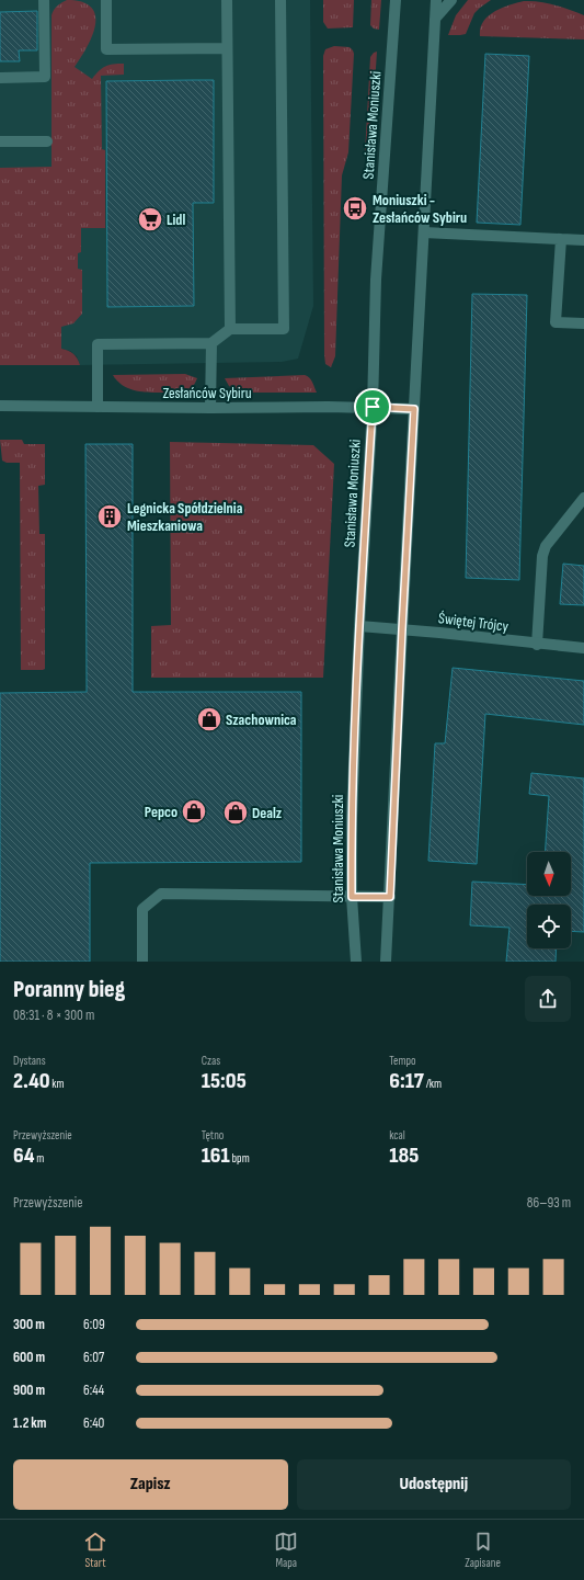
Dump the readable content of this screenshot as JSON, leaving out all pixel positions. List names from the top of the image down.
{
  "streets": {
    "street": ["Stanisława Moniuszki", "Zesłańców Sybiru", "Świętej Trójcy"]
  },
  "crossings": [
    ["Stanisława Moniuszki", "Zesłańców Sybiru"],
    ["Stanisława Moniuszki", "Świętej Trójcy"]
  ],
  "places": {
    "bus stop": ["Moniuszki - Zesłańców Sybiru"],
    "supermarket": ["Lidl"],
    "building": ["Legnicka Spółdzielnia Mieszkaniowa"],
    "shop": ["Szachownica", "Pepco", "Dealz"]
  },
  "north": "bottom",
  "page": {
    "heading": ["Poranny bieg", "08:31 · 8 × 300 m"],
    "stats": [
      ["Dystans", "2.40 km"],
      ["Czas", "15:05"],
      ["Tempo", "6:17 /km"],
      ["Przewyższenie", "64 m"],
      ["Tętno", "161 bpm"],
      ["kcal", "185"]
    ],
    "chart": ["Przewyższenie", "86–93 m"],
    "list": [
      {
        "name": "300 m",
        "note": "6:09"
      },
      {
        "name": "600 m",
        "note": "6:07"
      },
      {
        "name": "900 m",
        "note": "6:44"
      },
      {
        "name": "1.2 km",
        "note": "6:40"
      }
    ],
    "buttons": ["Zapisz", "Udostępnij"],
    "tabs": ["Start", "Mapa", "Zapisane"]
  }
}
